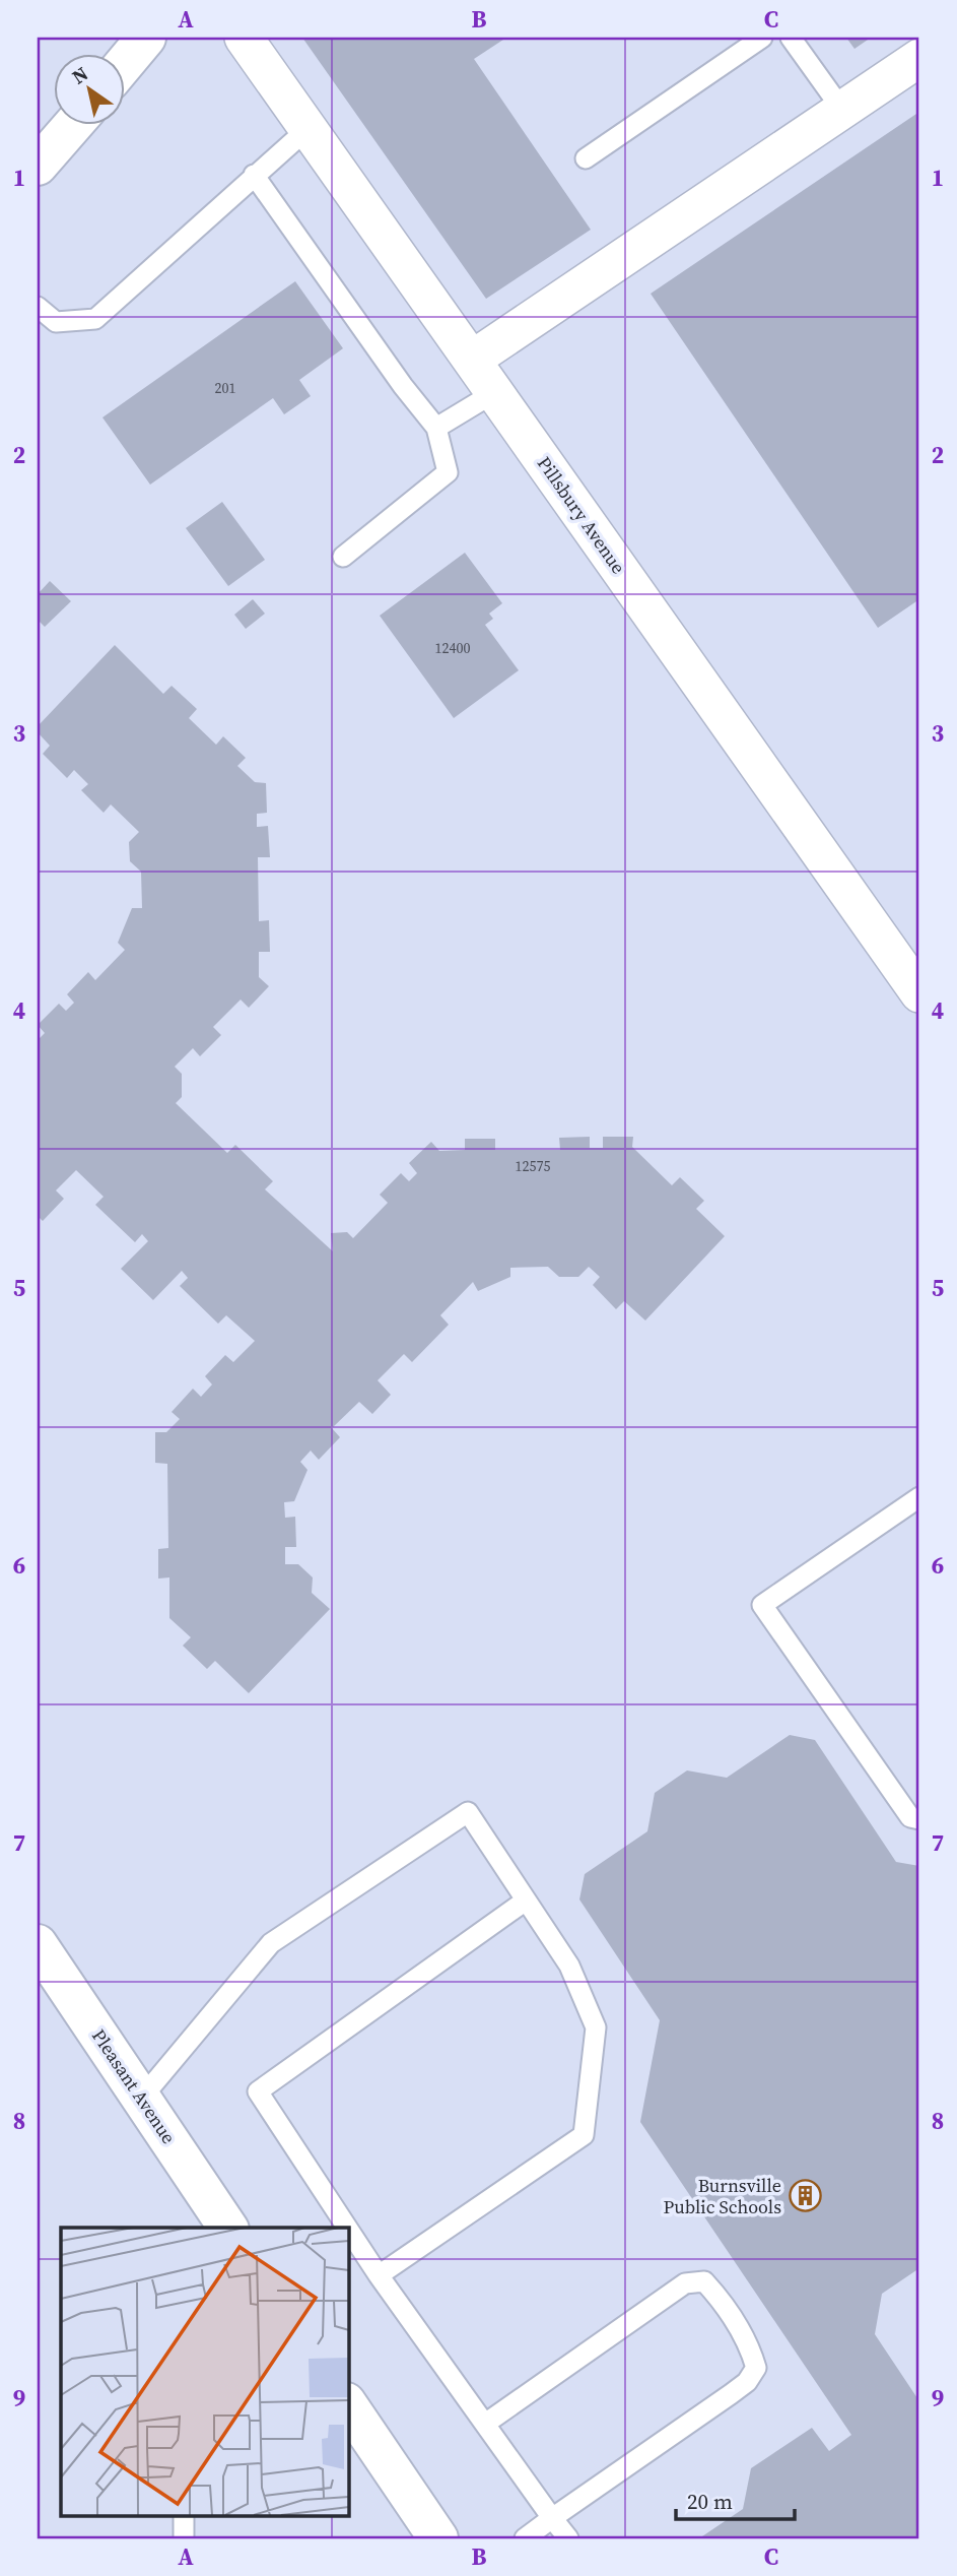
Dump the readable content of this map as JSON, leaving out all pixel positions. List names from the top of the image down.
{
  "streets": {
    "street": ["Pillsbury Avenue", "Pleasant Avenue"]
  },
  "places": {
    "building": ["Burnsville Public Schools"]
  },
  "house_numbers": ["201", "12400", "12575"],
  "scale_bar": "20 m",
  "north": "top left",
  "grid": {
    "columns": ["A", "B", "C"],
    "rows": [
      "1",
      "2",
      "3",
      "4",
      "5",
      "6",
      "7",
      "8",
      "9"
    ]
  }
}
